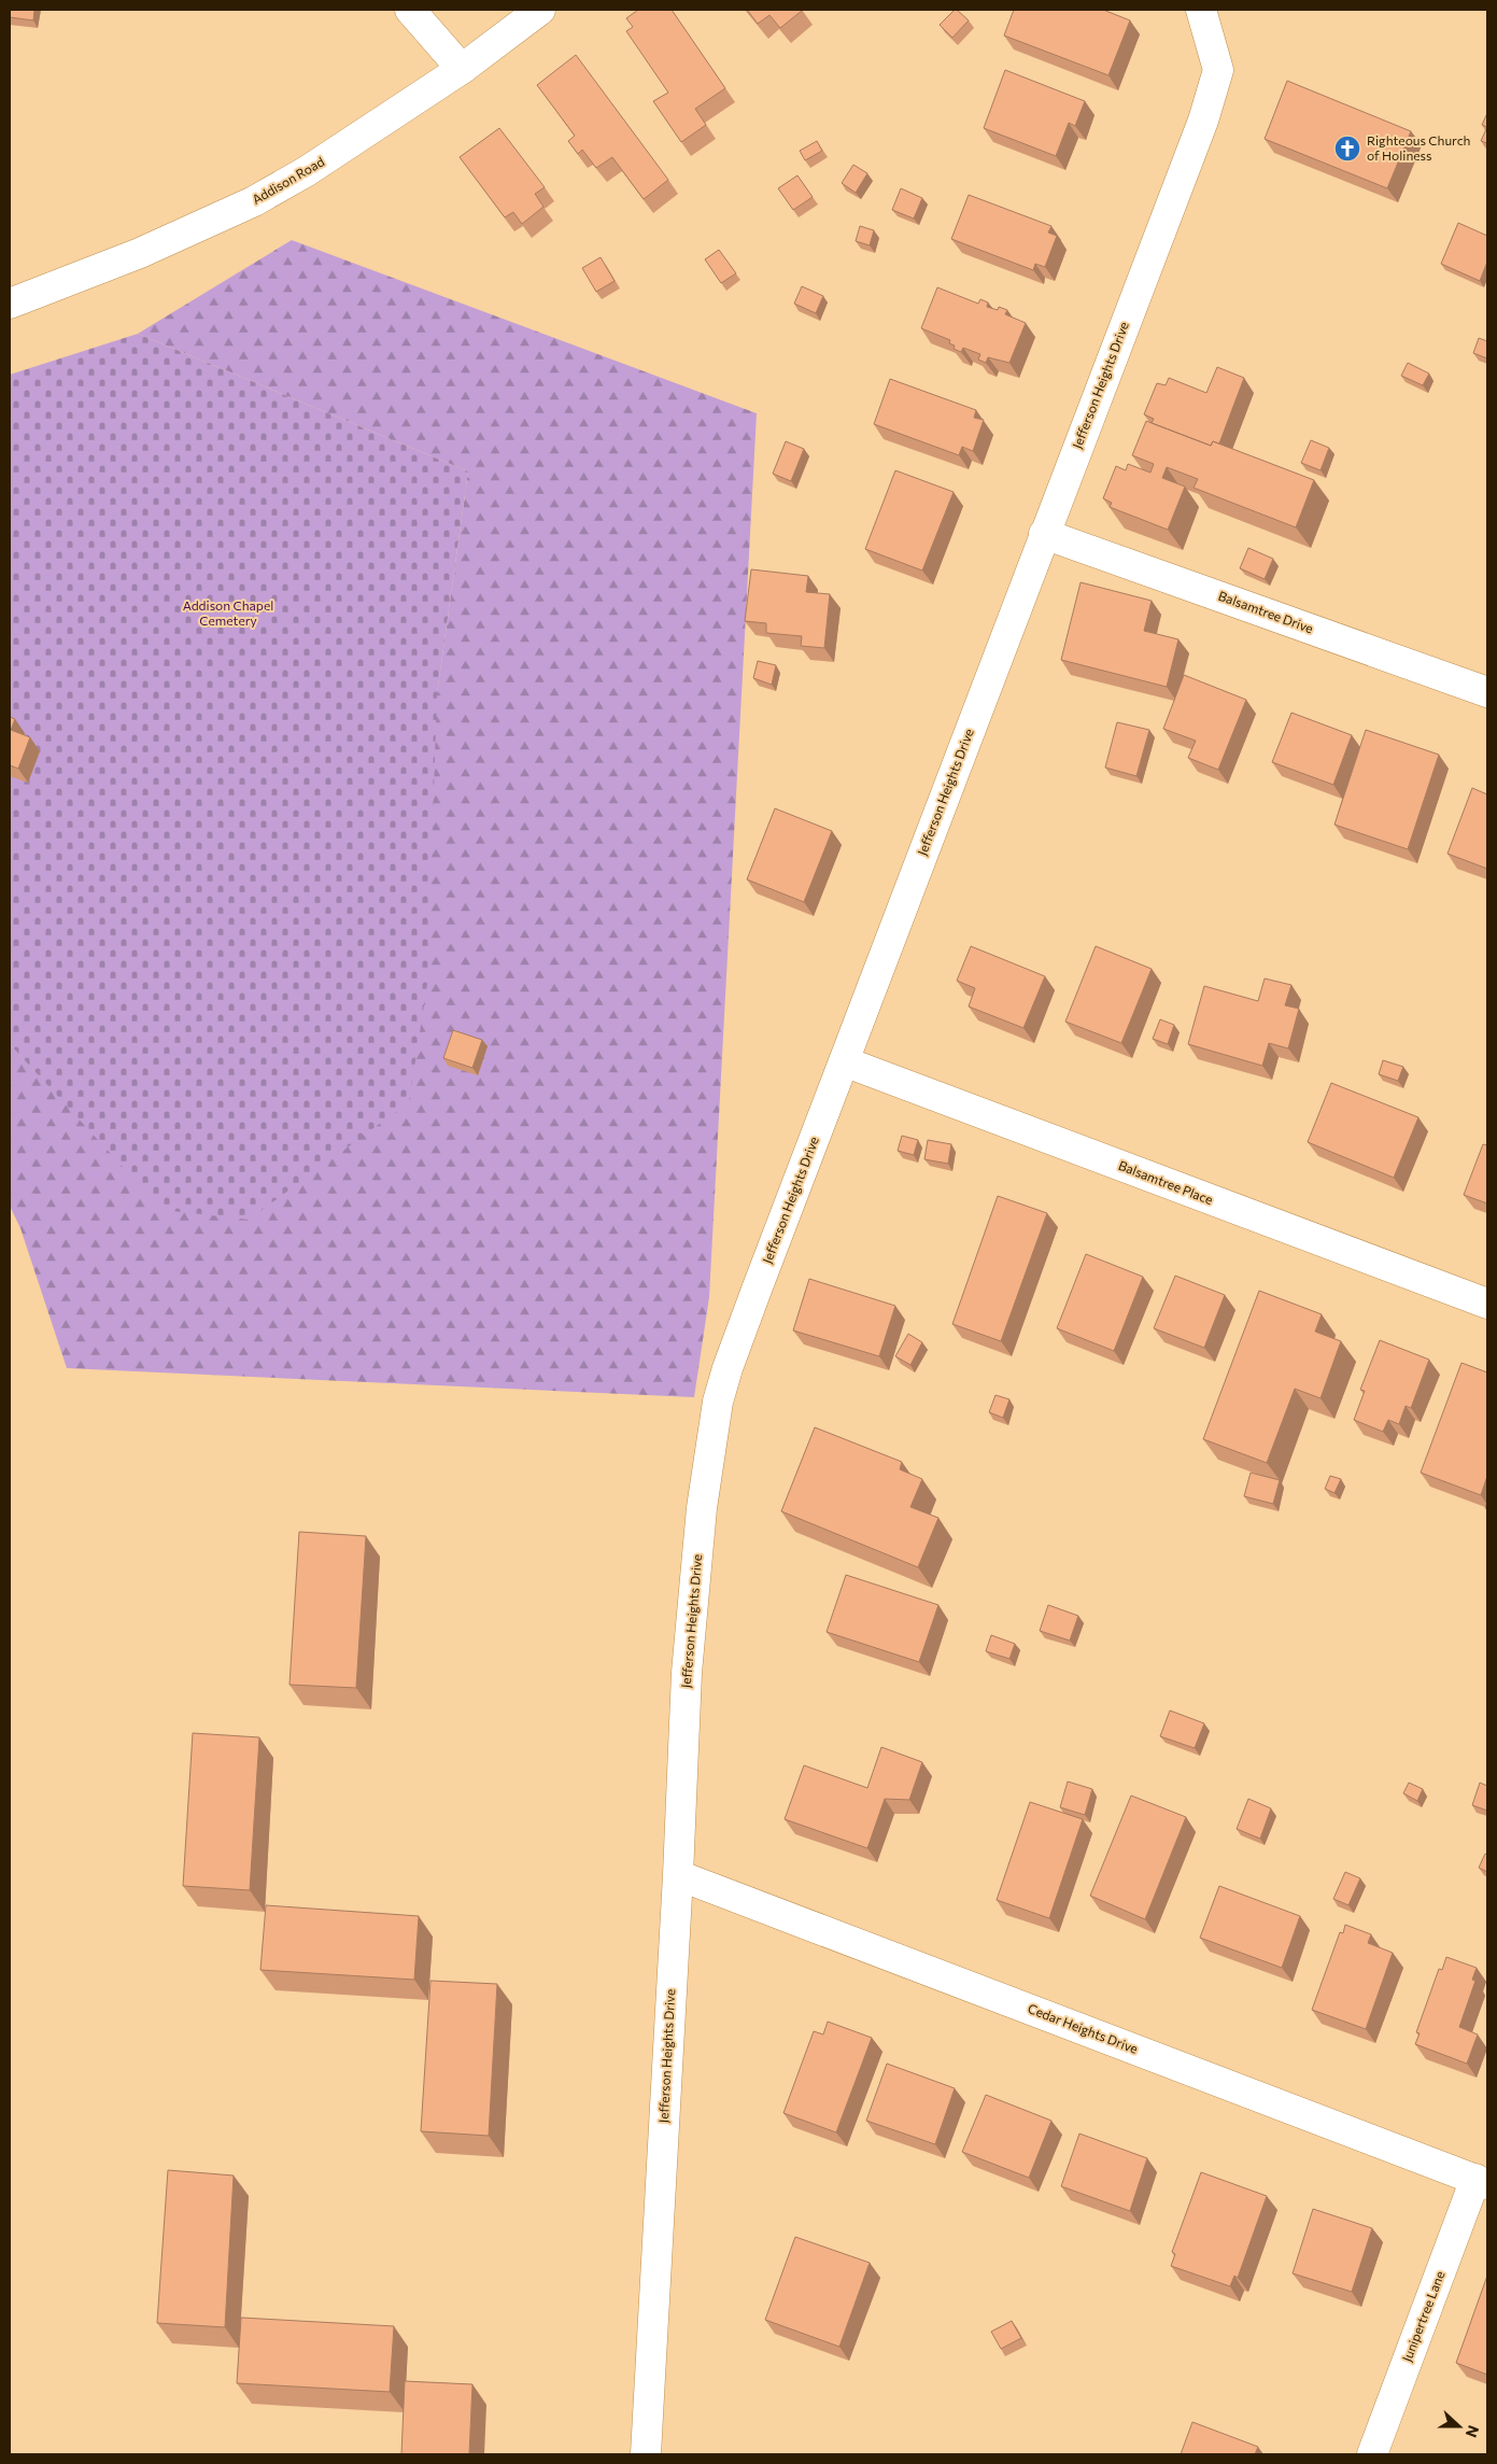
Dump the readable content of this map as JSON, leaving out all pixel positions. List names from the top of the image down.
{
  "streets": {
    "street": [
      "Addison Road",
      "Jefferson Heights Drive",
      "Balsamtree Drive",
      "Balsamtree Place",
      "Cedar Heights Drive",
      "Junipertree Lane"
    ]
  },
  "crossings": [
    ["Jefferson Heights Drive", "Balsamtree Drive"],
    ["Jefferson Heights Drive", "Balsamtree Place"],
    ["Jefferson Heights Drive", "Cedar Heights Drive"],
    ["Cedar Heights Drive", "Junipertree Lane"]
  ],
  "parks": ["Addison Chapel Cemetery"],
  "places": {
    "church": ["Righteous Church of Holiness"]
  },
  "north": "right"
}
